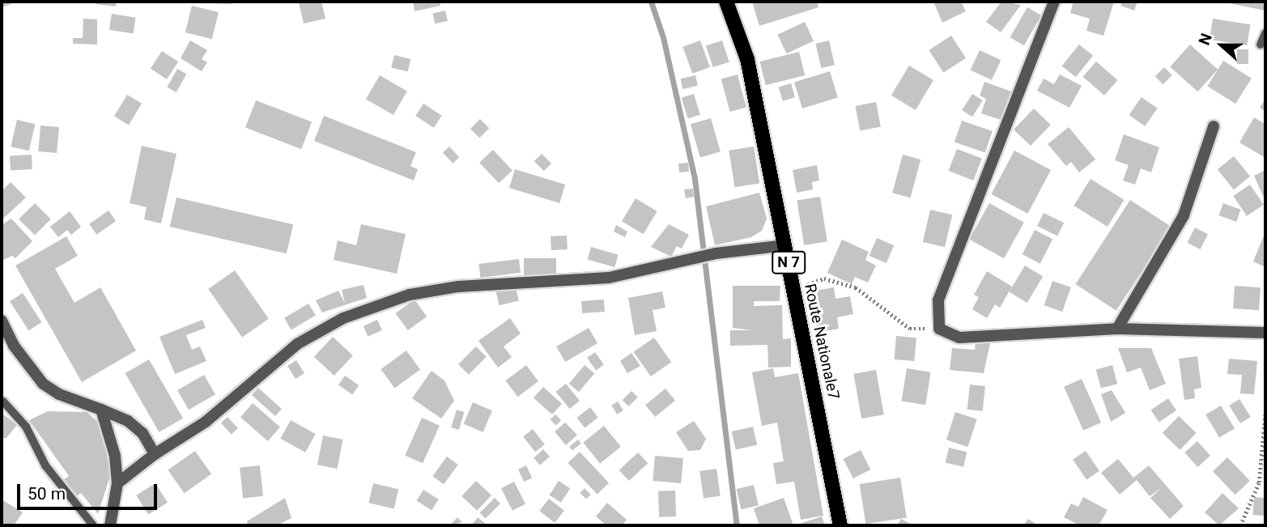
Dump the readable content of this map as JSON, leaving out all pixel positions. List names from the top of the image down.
{
  "streets": {
    "main road": ["N 7", "Route Nationale7"]
  },
  "scale_bar": "50 m",
  "north": "left"
}
